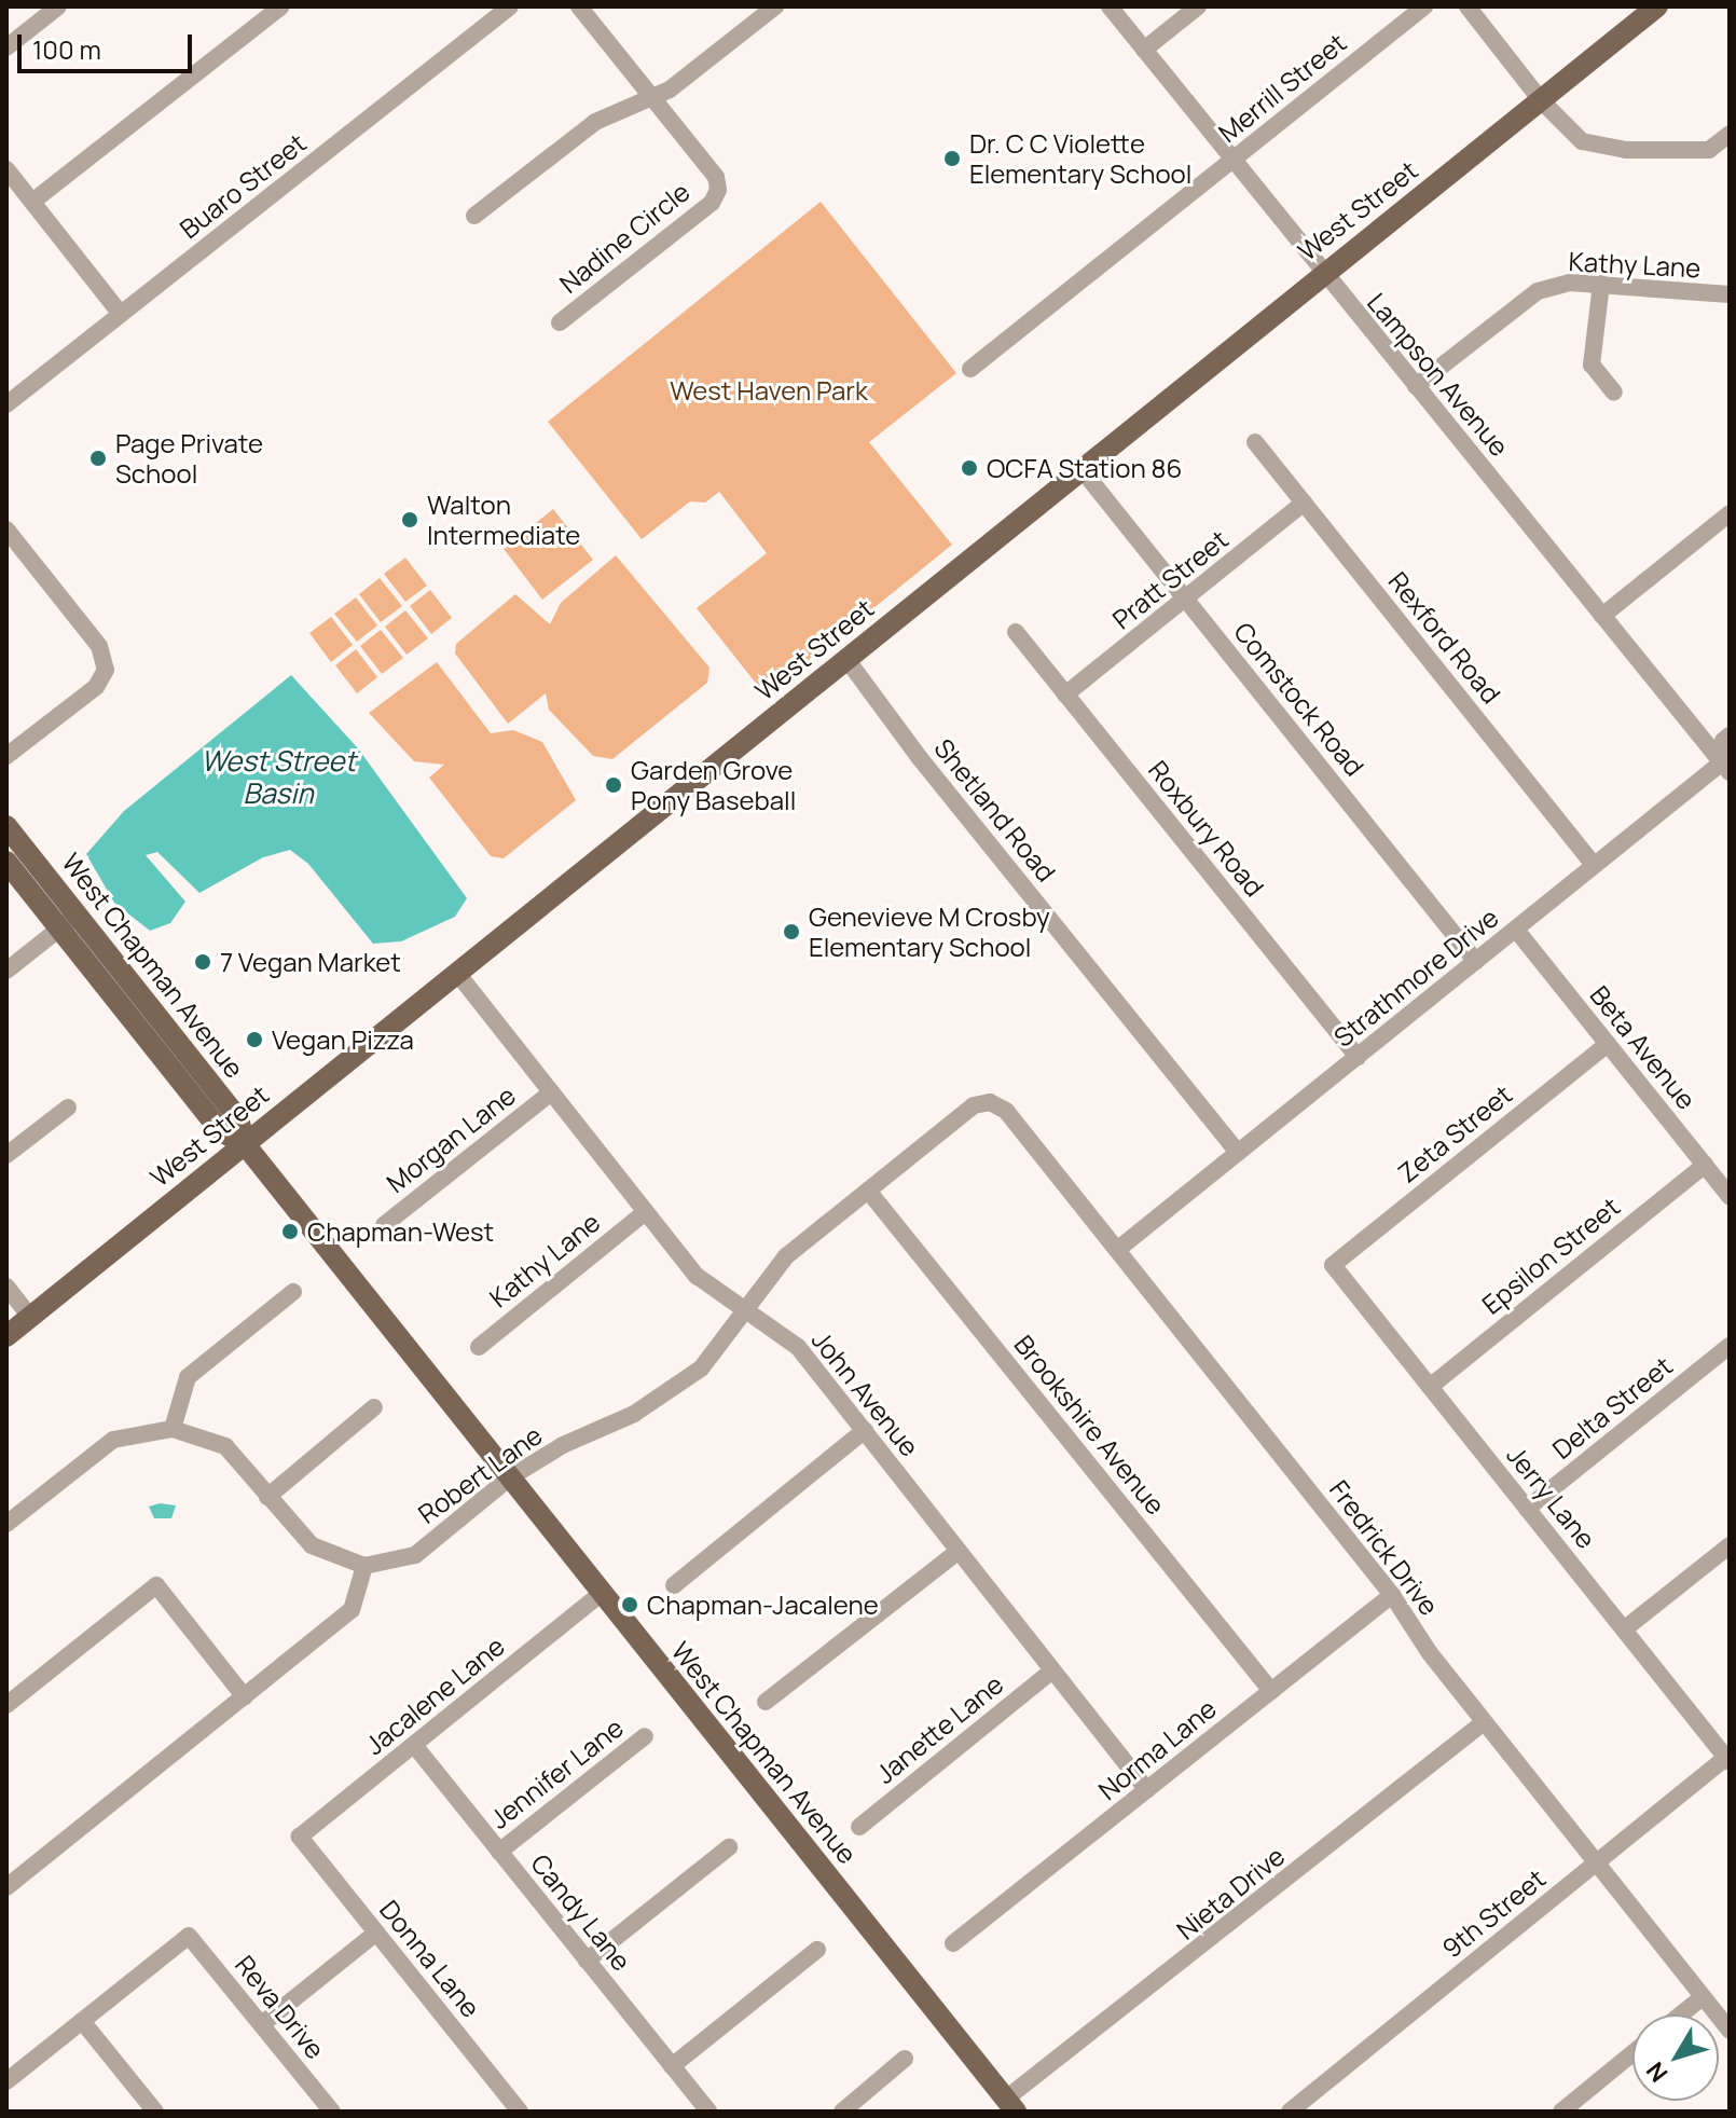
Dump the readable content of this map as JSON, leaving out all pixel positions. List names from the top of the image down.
{
  "streets": {
    "main road": ["West Street", "West Chapman Avenue"],
    "street": [
      "Merrill Street",
      "Buaro Street",
      "Nadine Circle",
      "Kathy Lane",
      "Lampson Avenue",
      "Pratt Street",
      "Rexford Road",
      "Comstock Road",
      "Shetland Road",
      "Roxbury Road",
      "Strathmore Drive",
      "Beta Avenue",
      "Zeta Street",
      "Morgan Lane",
      "Epsilon Street",
      "John Avenue",
      "Delta Street",
      "Brookshire Avenue",
      "Robert Lane",
      "Jerry Lane",
      "Fredrick Drive",
      "Jacalene Lane",
      "Janette Lane",
      "Norma Lane",
      "Jennifer Lane",
      "Nieta Drive",
      "Candy Lane",
      "9th Street",
      "Donna Lane",
      "Reva Drive"
    ]
  },
  "crossings": [
    ["Merrill Street", "Lampson Avenue"],
    ["West Street", "Lampson Avenue"],
    ["West Street", "Comstock Road"],
    ["West Street", "Shetland Road"],
    ["West Street", "West Chapman Avenue"],
    ["West Street", "John Avenue"],
    ["Kathy Lane", "Lampson Avenue"],
    ["Kathy Lane", "John Avenue"],
    ["Lampson Avenue", "Strathmore Drive"],
    ["Pratt Street", "Rexford Road"],
    ["Pratt Street", "Comstock Road"],
    ["Pratt Street", "Roxbury Road"],
    ["Rexford Road", "Strathmore Drive"],
    ["Comstock Road", "Strathmore Drive"],
    ["Shetland Road", "Strathmore Drive"],
    ["Roxbury Road", "Strathmore Drive"],
    ["West Chapman Avenue", "Robert Lane"],
    ["West Chapman Avenue", "Jacalene Lane"],
    ["West Chapman Avenue", "Nieta Drive"],
    ["Strathmore Drive", "Beta Avenue"],
    ["Strathmore Drive", "Fredrick Drive"],
    ["Beta Avenue", "Zeta Street"],
    ["Beta Avenue", "Epsilon Street"],
    ["Zeta Street", "Jerry Lane"],
    ["Morgan Lane", "John Avenue"],
    ["Epsilon Street", "Jerry Lane"],
    ["John Avenue", "Robert Lane"],
    ["John Avenue", "Janette Lane"],
    ["John Avenue", "Norma Lane"],
    ["Delta Street", "Jerry Lane"],
    ["Brookshire Avenue", "Robert Lane"],
    ["Brookshire Avenue", "Norma Lane"],
    ["Robert Lane", "Fredrick Drive"],
    ["Jerry Lane", "9th Street"],
    ["Fredrick Drive", "Norma Lane"],
    ["Fredrick Drive", "Nieta Drive"],
    ["Fredrick Drive", "9th Street"],
    ["Jacalene Lane", "Candy Lane"],
    ["Jacalene Lane", "Donna Lane"],
    ["Jennifer Lane", "Candy Lane"]
  ],
  "water": ["West Street Basin"],
  "parks": ["West Haven Park"],
  "places": [
    "Dr. C C Violette Elementary School",
    "Page Private School",
    "OCFA Station 86",
    "Walton Intermediate",
    "Garden Grove Pony Baseball",
    "Genevieve M Crosby Elementary School",
    "7 Vegan Market",
    "Vegan Pizza",
    "Chapman-West",
    "Chapman-Jacalene"
  ],
  "scale_bar": "100 m",
  "north": "bottom left"
}
